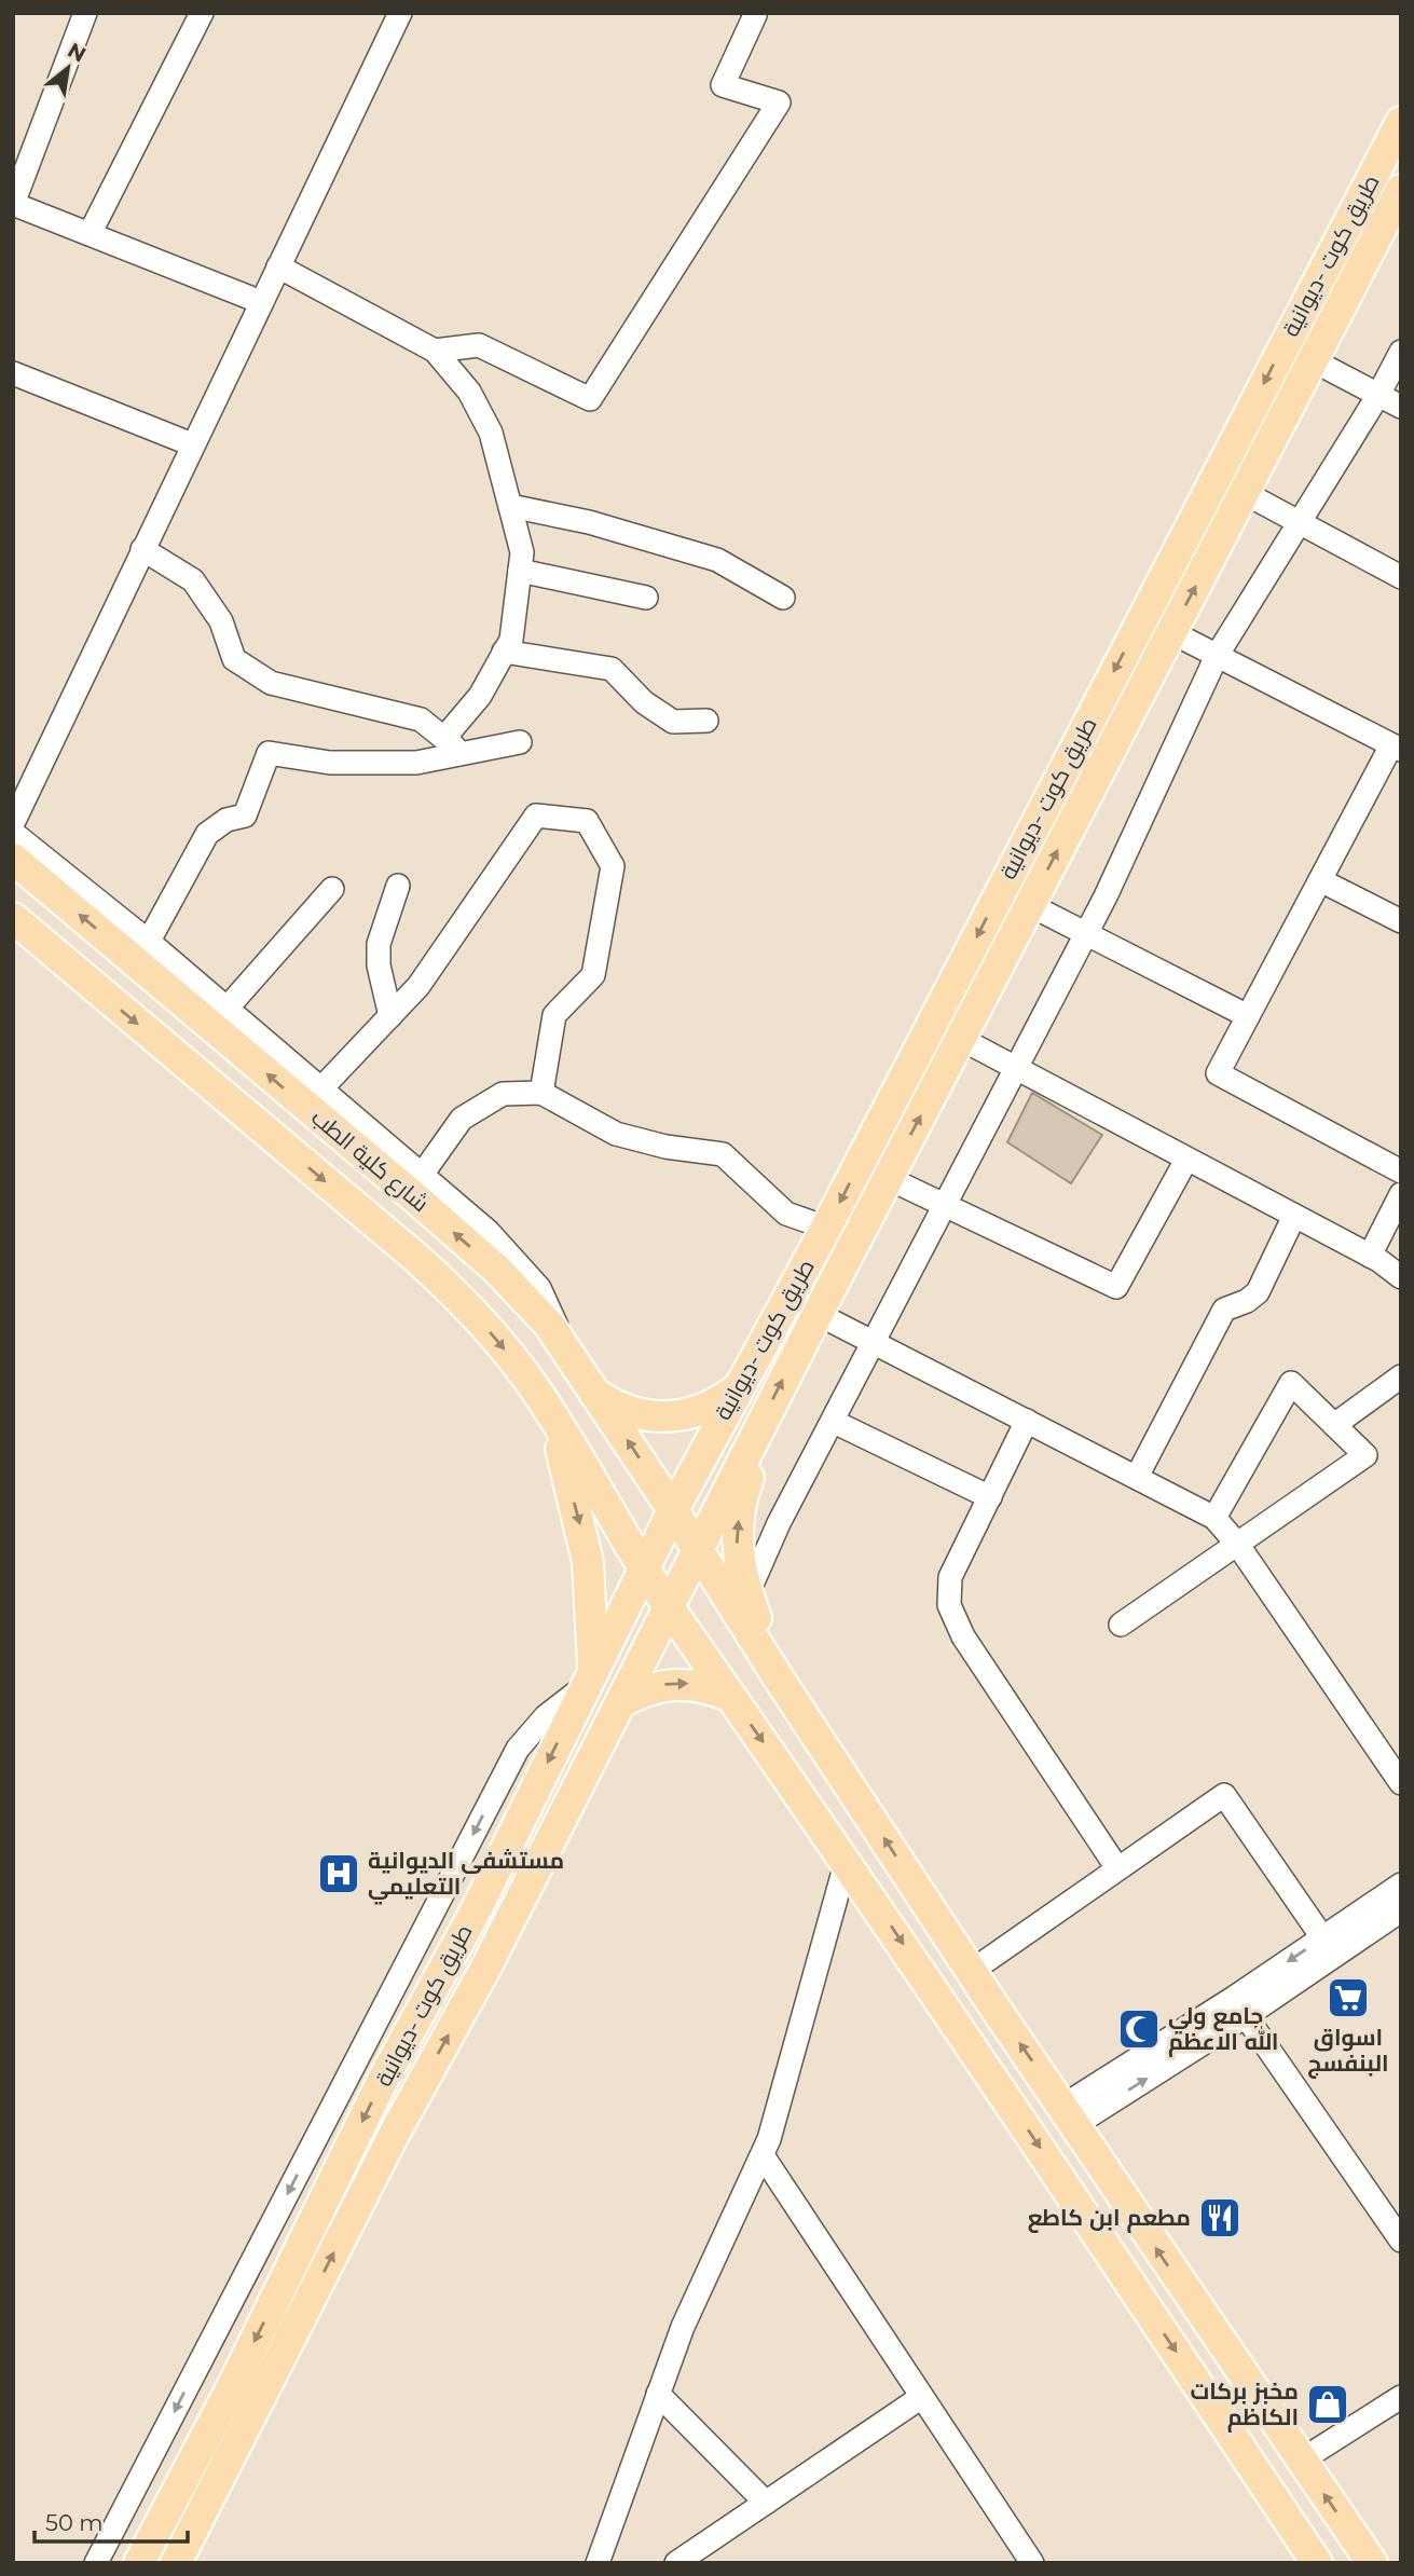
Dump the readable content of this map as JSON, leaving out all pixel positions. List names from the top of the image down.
{
  "streets": {
    "main road": ["طريق كوت -ديوانية", "شارع كلية الطب"]
  },
  "crossings": [
    ["طريق كوت -ديوانية", "شارع كلية الطب"]
  ],
  "places": {
    "hospital": ["مستشفى الديوانية التعليمي"],
    "supermarket": ["اسواق البنفسج"],
    "mosque": ["جامع ولي الله الاعظم"],
    "restaurant": ["مطعم ابن كاطع"],
    "shop": ["مخبز بركات الكاظم"]
  },
  "scale_bar": "50 m",
  "north": "top right"
}
